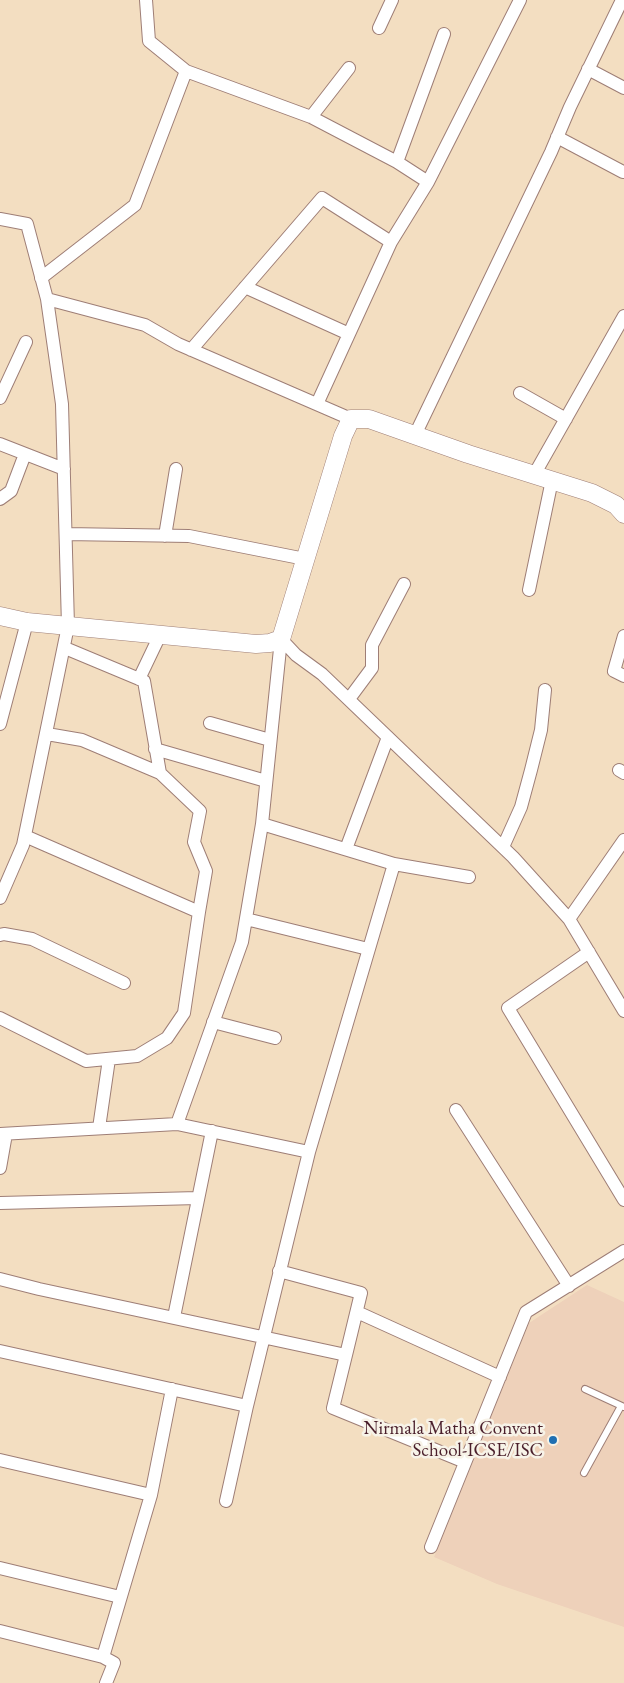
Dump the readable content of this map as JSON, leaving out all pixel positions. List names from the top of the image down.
{
  "places": ["Nirmala Matha Convent School-ICSE/ISC"]
}
